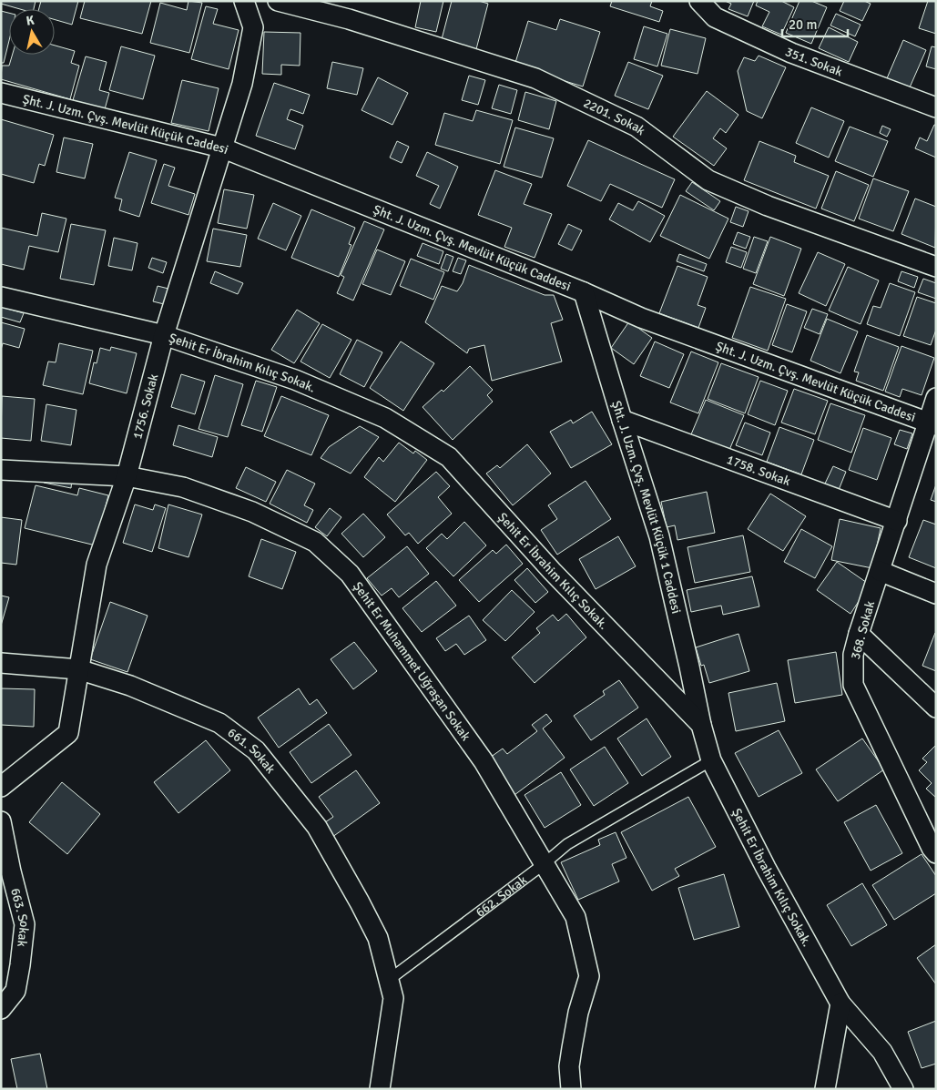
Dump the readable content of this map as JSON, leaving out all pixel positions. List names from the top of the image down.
{
  "streets": {
    "street": [
      "351. Sokak",
      "2201. Sokak",
      "Şht. J. Uzm. Çvş. Mevlüt Küçük Caddesi",
      "Şehit Er İbrahim Kılıç Sokak.",
      "1756. Sokak",
      "1758. Sokak",
      "Şht. J. Uzm. Çvş. Mevlüt Küçük 1 Caddesi",
      "368. Sokak",
      "Şehit Er Muhammet Uğraşan Sokak",
      "661. Sokak",
      "663. Sokak"
    ],
    "lane": ["662. Sokak"]
  },
  "crossings": [
    ["Şht. J. Uzm. Çvş. Mevlüt Küçük Caddesi", "1756. Sokak"],
    ["Şht. J. Uzm. Çvş. Mevlüt Küçük Caddesi", "Şht. J. Uzm. Çvş. Mevlüt Küçük 1 Caddesi"],
    ["Şht. J. Uzm. Çvş. Mevlüt Küçük Caddesi", "368. Sokak"],
    ["Şehit Er İbrahim Kılıç Sokak.", "1756. Sokak"],
    ["Şehit Er İbrahim Kılıç Sokak.", "Şht. J. Uzm. Çvş. Mevlüt Küçük 1 Caddesi"],
    ["Şehit Er İbrahim Kılıç Sokak.", "662. Sokak"],
    ["1756. Sokak", "Şehit Er Muhammet Uğraşan Sokak"],
    ["1756. Sokak", "661. Sokak"],
    ["1758. Sokak", "Şht. J. Uzm. Çvş. Mevlüt Küçük 1 Caddesi"],
    ["1758. Sokak", "368. Sokak"],
    ["Şehit Er Muhammet Uğraşan Sokak", "662. Sokak"],
    ["661. Sokak", "662. Sokak"]
  ],
  "scale_bar": "20 m",
  "north": "top"
}
